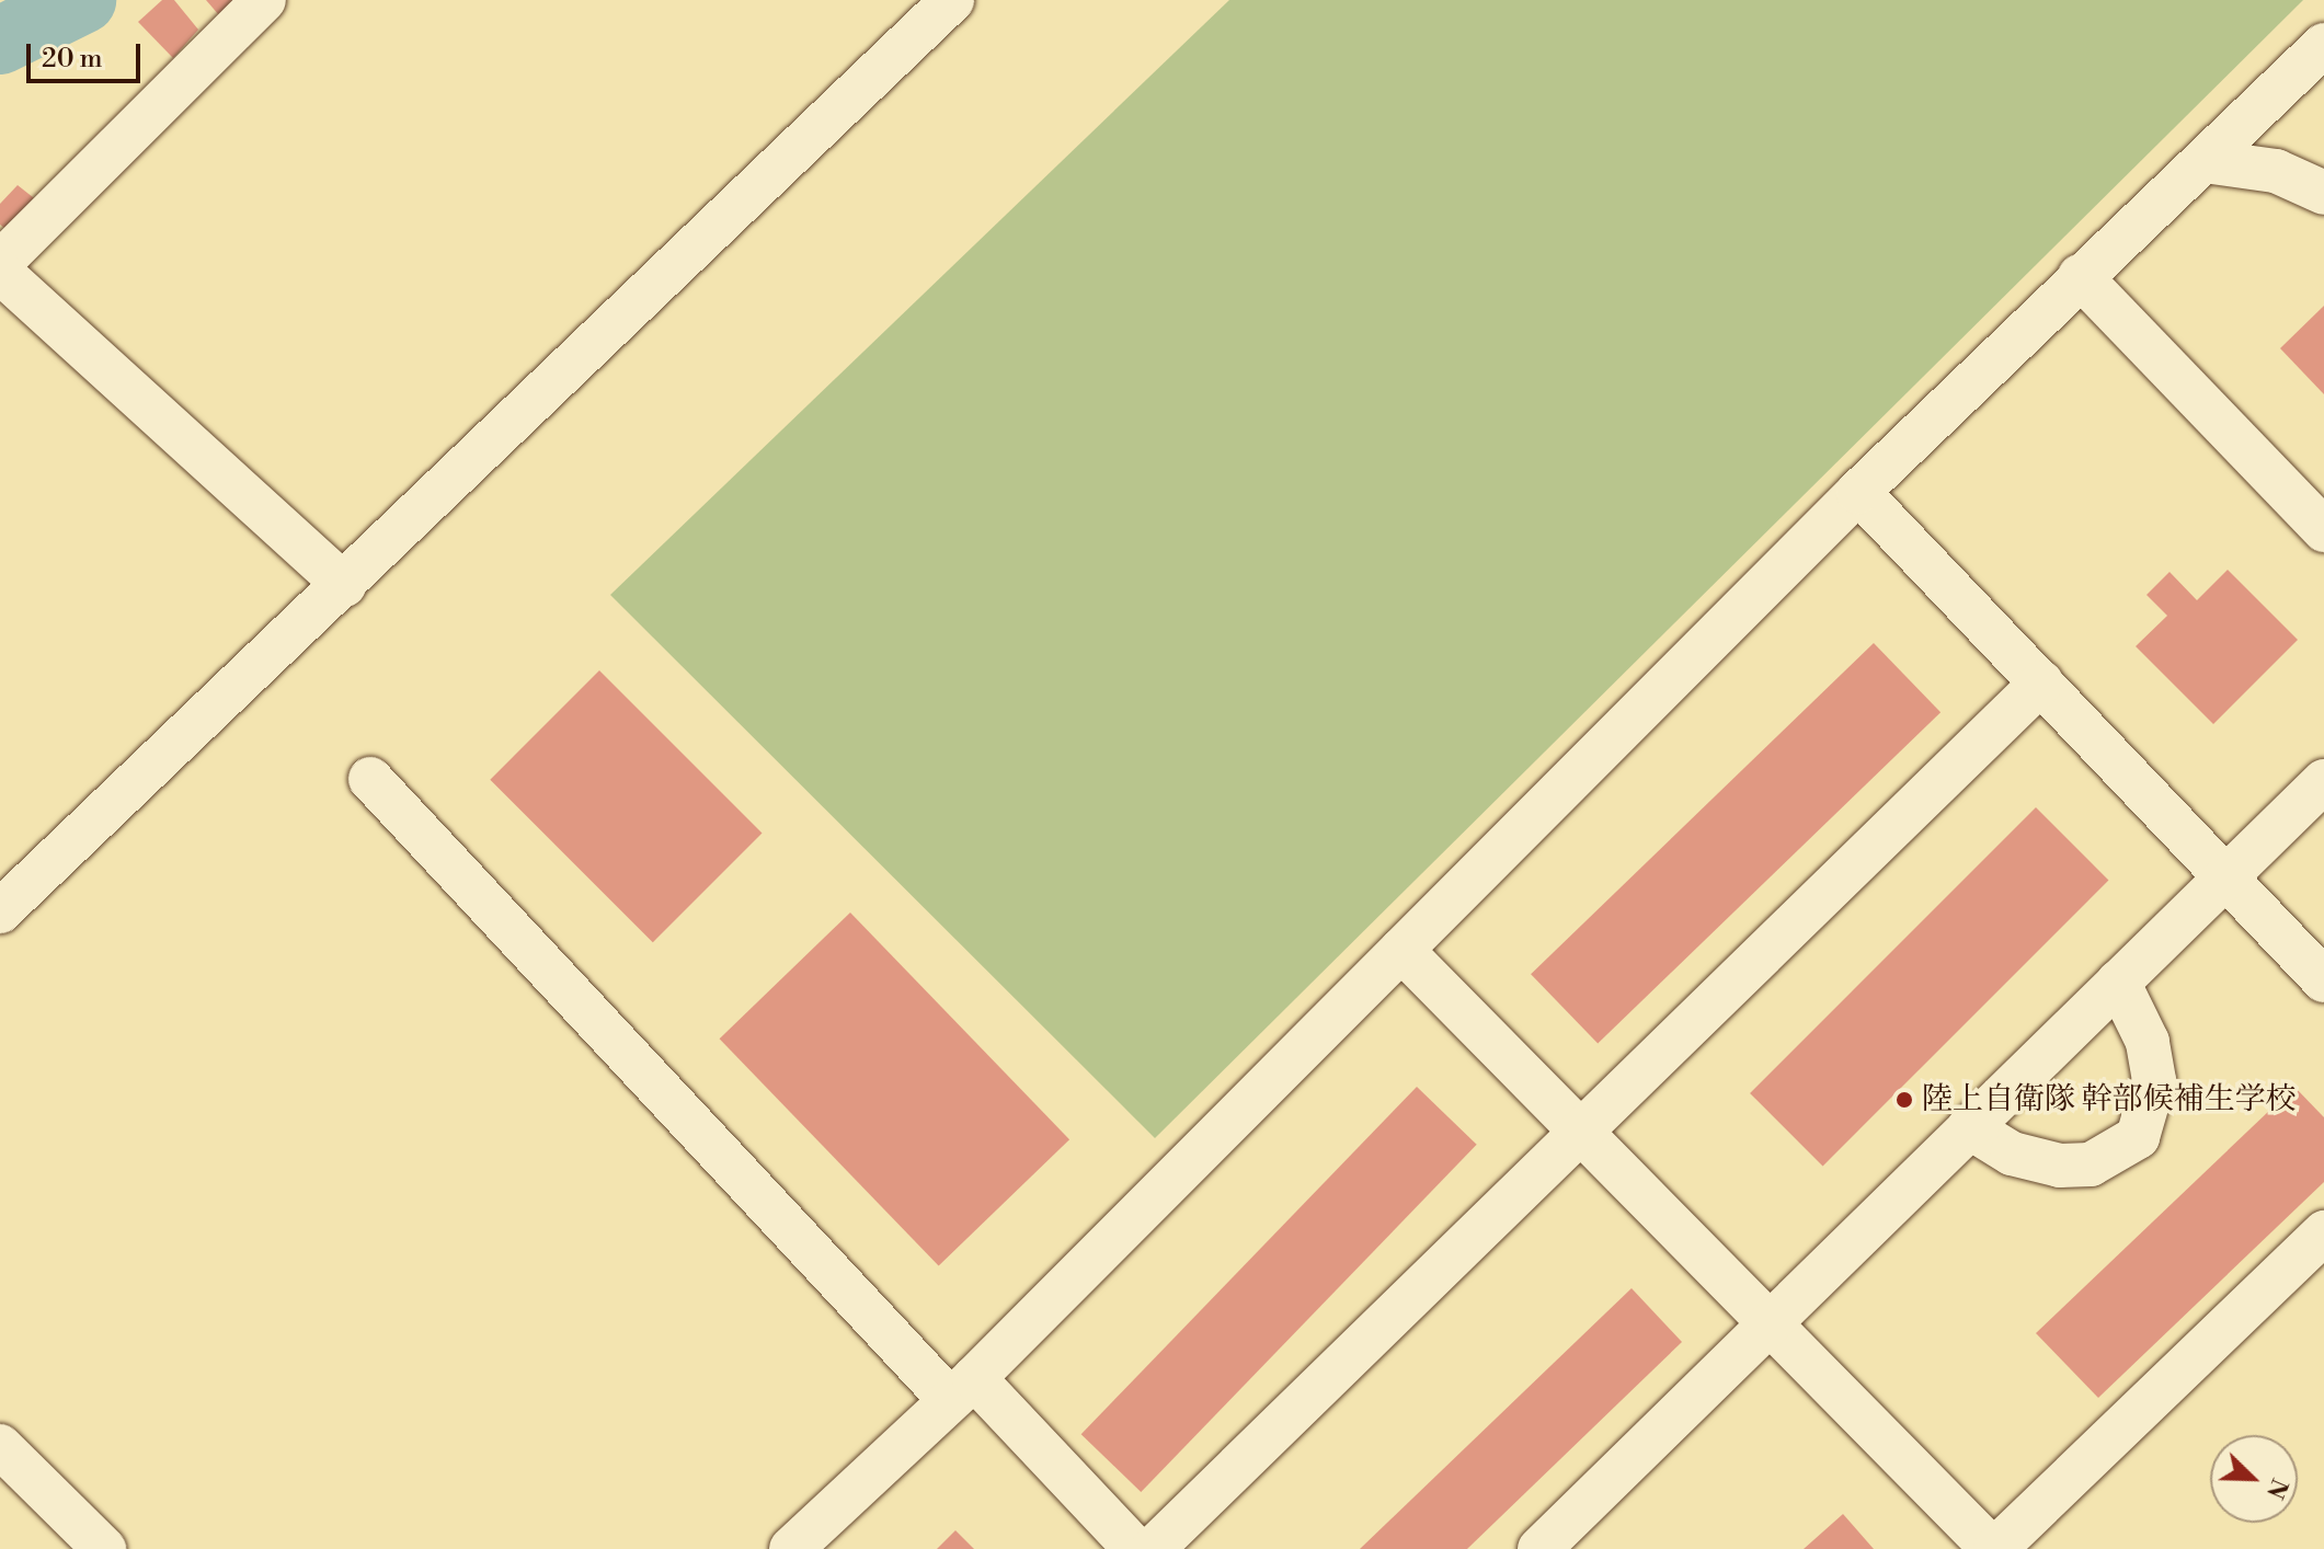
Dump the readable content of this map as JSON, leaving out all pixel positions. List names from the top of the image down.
{
  "places": ["陸上自衛隊 幹部候補生学校"],
  "scale_bar": "20 m",
  "north": "bottom right"
}
